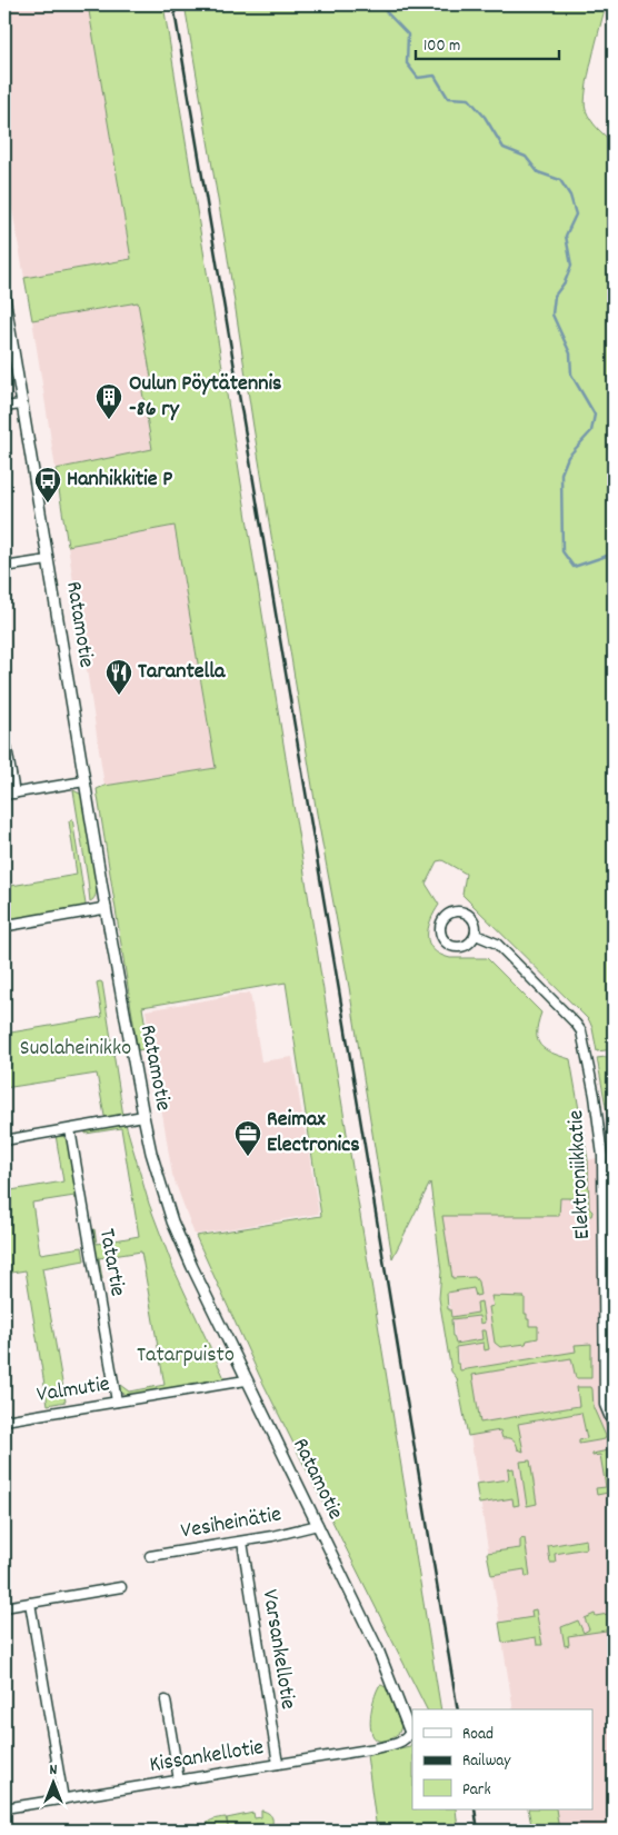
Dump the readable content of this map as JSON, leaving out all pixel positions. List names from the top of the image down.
{
  "streets": {
    "street": [
      "Ratamotie",
      "Elektroniikkatie",
      "Tatartie",
      "Valmutie",
      "Vesiheinätie",
      "Varsankellotie",
      "Kissankellotie"
    ]
  },
  "crossings": [
    ["Ratamotie", "Valmutie"],
    ["Ratamotie", "Vesiheinätie"],
    ["Ratamotie", "Kissankellotie"],
    ["Tatartie", "Valmutie"],
    ["Vesiheinätie", "Varsankellotie"],
    ["Varsankellotie", "Kissankellotie"]
  ],
  "parks": ["Suolaheinikko", "Tatarpuisto"],
  "places": {
    "building": ["Oulun Pöytätennis -86 ry"],
    "bus stop": ["Hanhikkitie P"],
    "restaurant": ["Tarantella"],
    "office": ["Reimax Electronics"]
  },
  "legend": ["Road", "Railway", "Park"],
  "scale_bar": "100 m",
  "north": "top"
}
